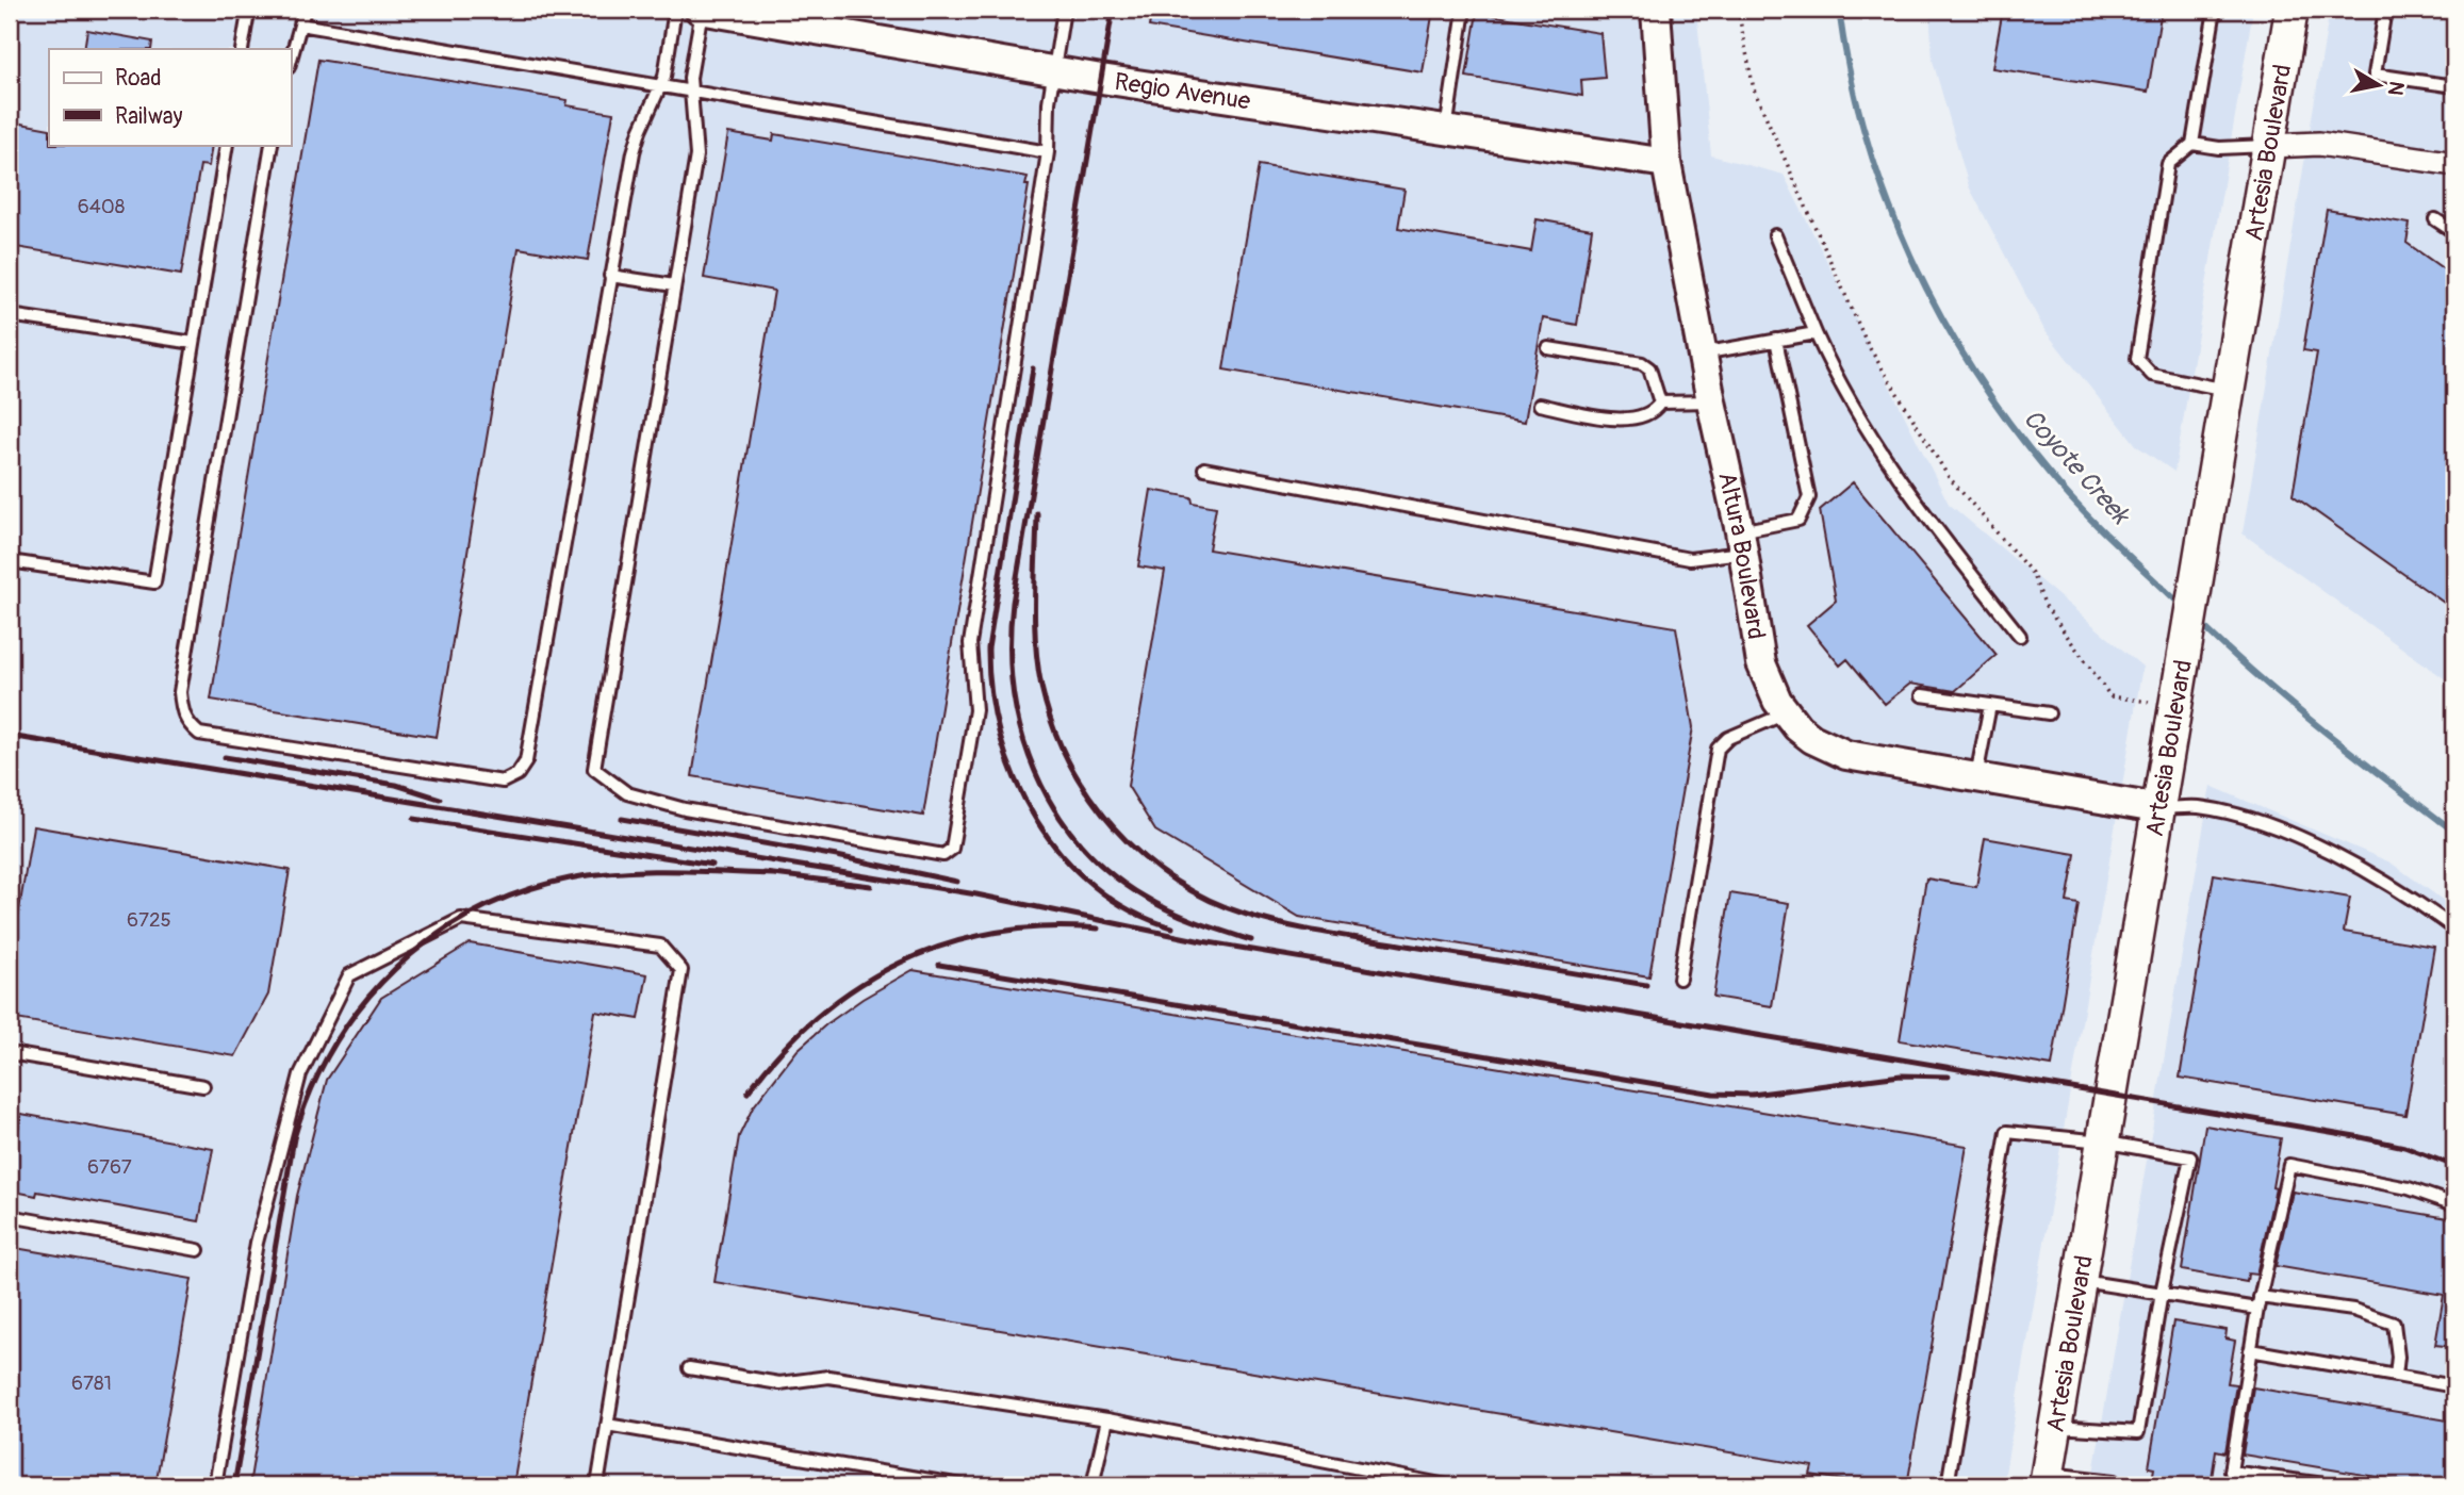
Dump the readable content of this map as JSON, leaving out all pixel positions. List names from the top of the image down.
{
  "streets": {
    "main road": ["Artesia Boulevard"],
    "street": ["Regio Avenue", "Altura Boulevard"]
  },
  "crossings": [
    ["Regio Avenue", "Altura Boulevard"],
    ["Artesia Boulevard", "Altura Boulevard"]
  ],
  "water": ["Coyote Creek"],
  "house_numbers": [
    "6408",
    "6725",
    "6767",
    "6781"
  ],
  "legend": ["Road", "Railway"],
  "north": "right"
}
